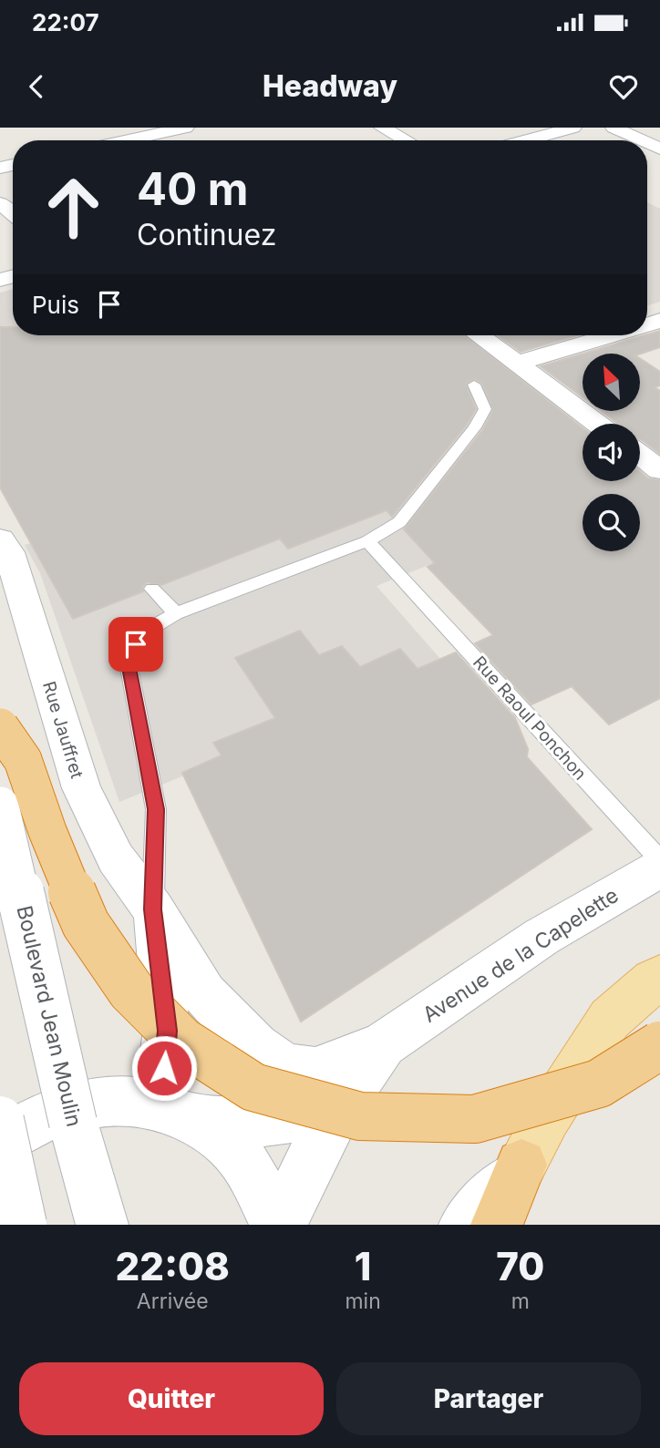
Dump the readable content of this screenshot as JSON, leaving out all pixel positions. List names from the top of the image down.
{
  "streets": {
    "street": ["Rue Jauffret", "Avenue de la Capelette", "Boulevard Jean Moulin"],
    "lane": ["Rue Raoul Ponchon"]
  },
  "crossings": [
    ["Rue Raoul Ponchon", "Rue Jauffret"],
    ["Rue Jauffret", "Avenue de la Capelette"]
  ],
  "north": "top left",
  "page": {
    "status": "22:07",
    "header": "Headway",
    "turn": ["40 m", "Continuez"],
    "then": "Puis",
    "eta": [
      "22:08",
      "Arrivée",
      "1",
      "min",
      "70",
      "m"
    ],
    "buttons": ["Quitter", "Partager"]
  }
}
